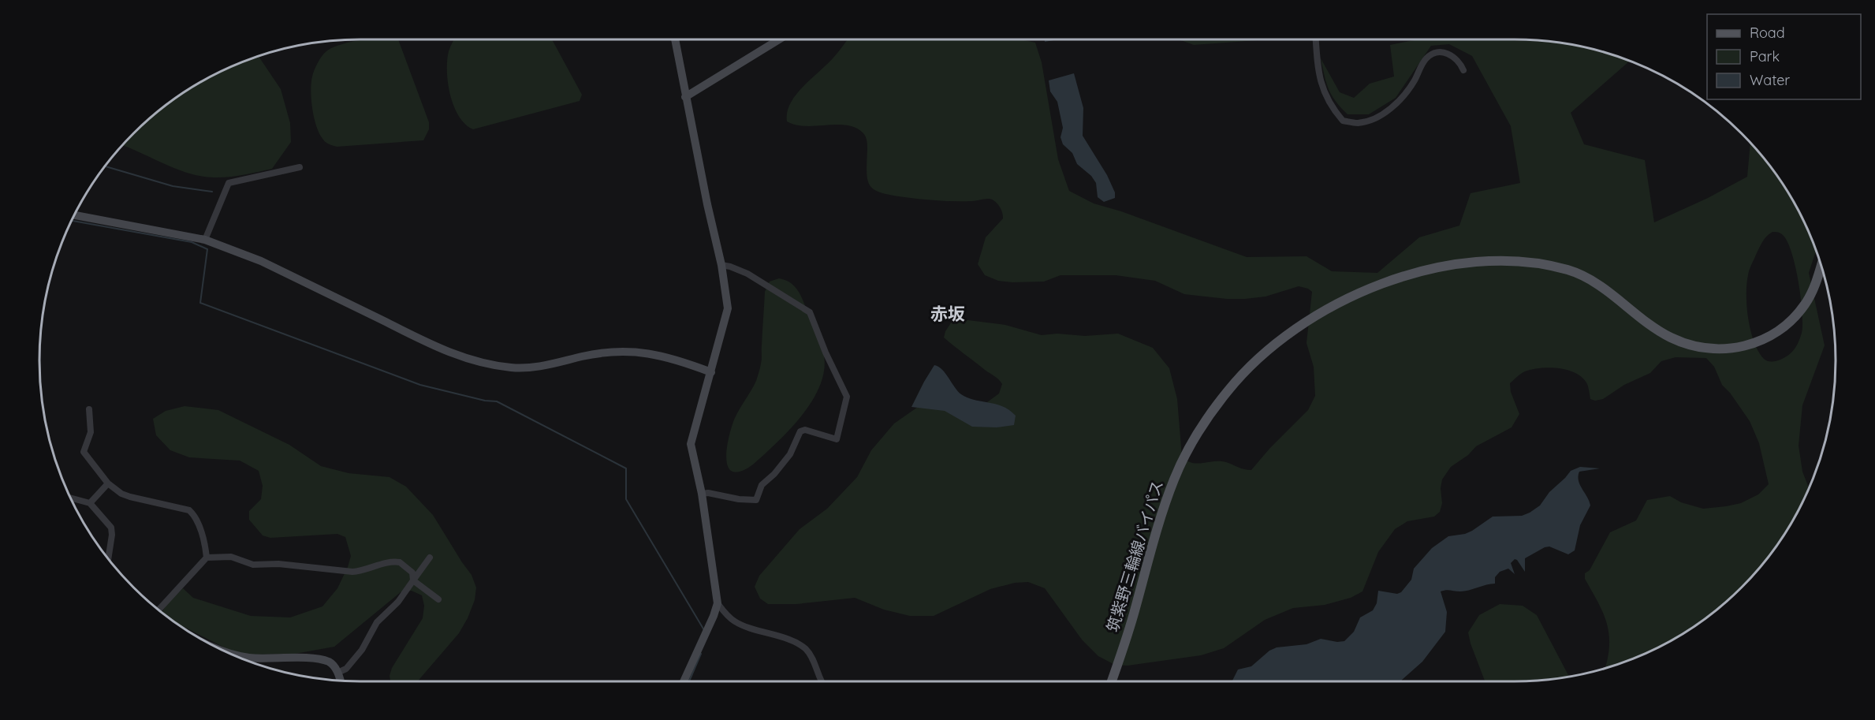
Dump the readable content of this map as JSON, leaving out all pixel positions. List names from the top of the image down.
{
  "streets": {
    "main road": ["筑紫野三輪線バイパス"]
  },
  "districts": ["赤坂"],
  "legend": ["Road", "Park", "Water"]
}
